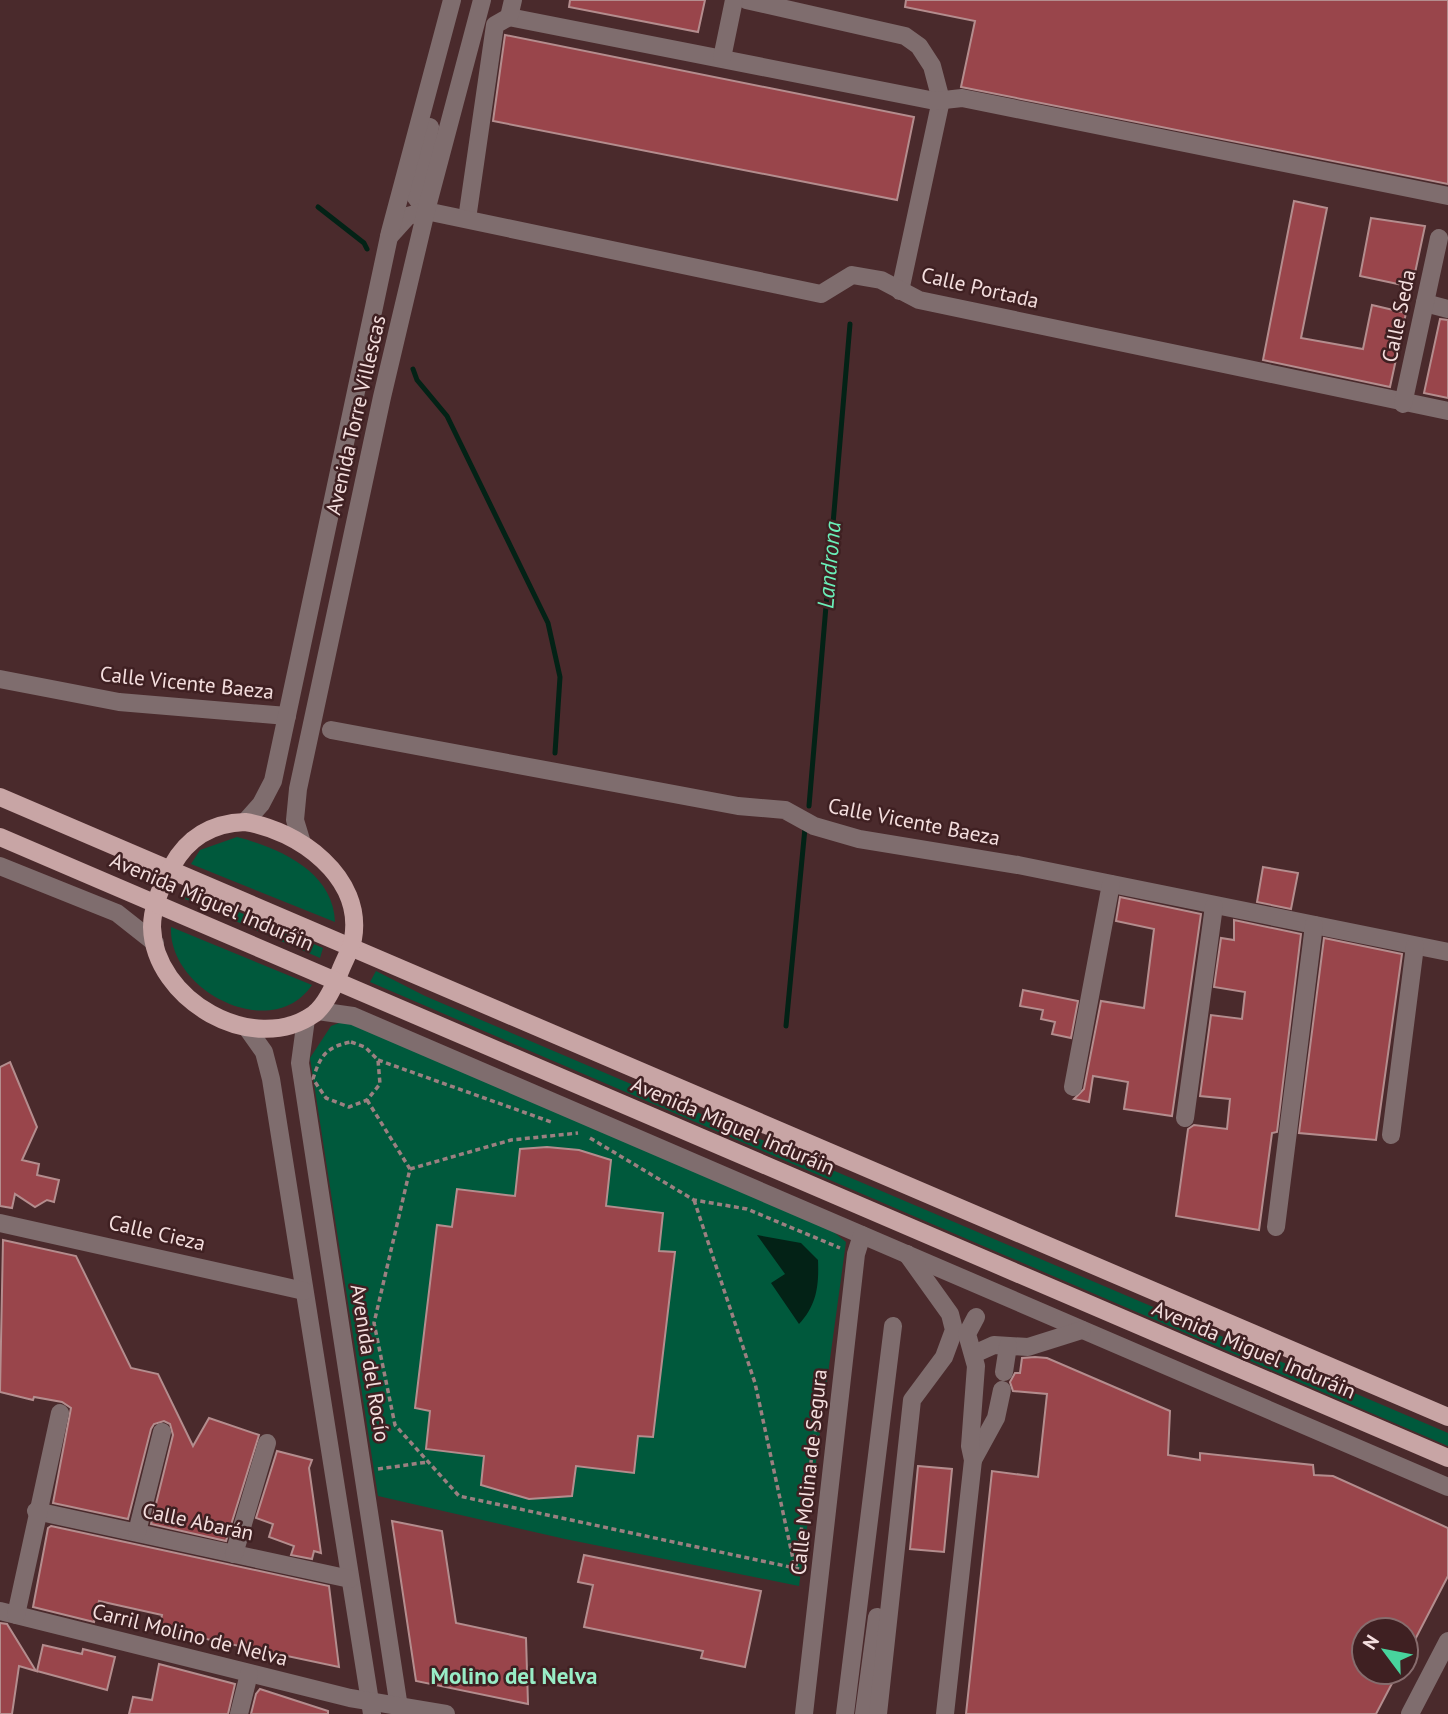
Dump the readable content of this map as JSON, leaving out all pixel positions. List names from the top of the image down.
{
  "streets": {
    "main road": ["Avenida Miguel Induráin"],
    "street": [
      "Calle Portada",
      "Calle Seda",
      "Avenida Torre Villescas",
      "Calle Vicente Baeza",
      "Calle Cieza",
      "Avenida del Rocío",
      "Calle Molina de Segura",
      "Calle Abarán",
      "Carril Molino de Nelva"
    ]
  },
  "crossings": [
    ["Calle Portada", "Calle Seda"],
    ["Calle Portada", "Avenida Torre Villescas"],
    ["Avenida Torre Villescas", "Calle Vicente Baeza"],
    ["Calle Cieza", "Avenida del Rocío"],
    ["Avenida del Rocío", "Carril Molino de Nelva"]
  ],
  "districts": ["Molino del Nelva"],
  "water": ["Landrona"],
  "north": "top left"
}
